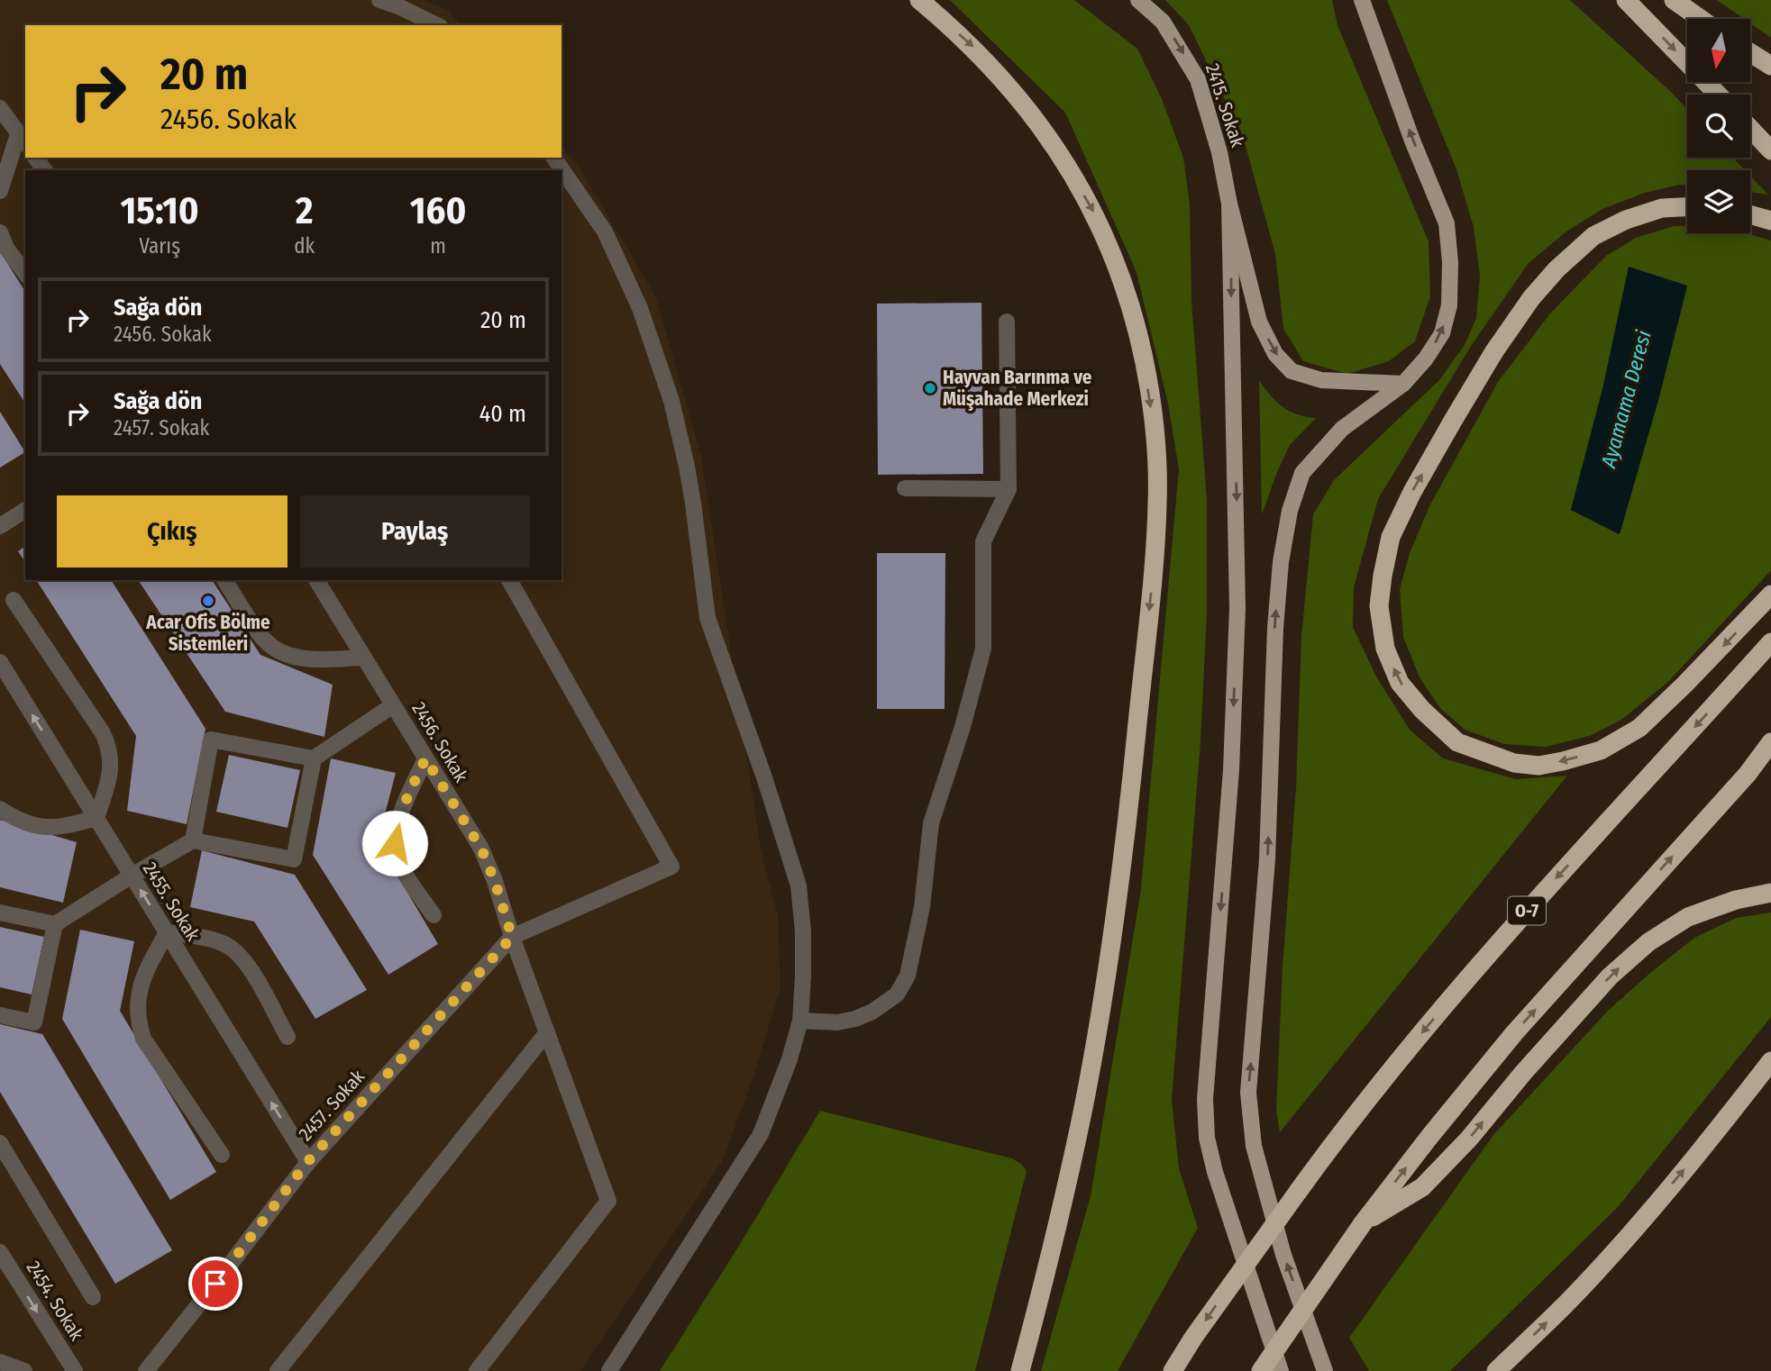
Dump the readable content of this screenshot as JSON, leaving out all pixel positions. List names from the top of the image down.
{
  "streets": {
    "highway": ["O-7"],
    "main road": ["2415. Sokak"],
    "street": [
      "2456. Sokak",
      "2455. Sokak",
      "2457. Sokak",
      "2454. Sokak"
    ]
  },
  "crossings": [
    ["2456. Sokak", "2457. Sokak"],
    ["2455. Sokak", "2457. Sokak"]
  ],
  "one_way": ["2415. Sokak"],
  "water": ["Ayamama Deresi"],
  "places": ["Hayvan Barınma ve Müşahade Merkezi", "Acar Ofis Bölme Sistemleri"],
  "north": "bottom",
  "page": {
    "turn": ["20 m", "2456. Sokak"],
    "eta": [
      "15:10",
      "Varış",
      "2",
      "dk",
      "160",
      "m"
    ],
    "list": [
      {
        "name": "Sağa dön",
        "note": "2456. Sokak",
        "value": "20 m"
      },
      {
        "name": "Sağa dön",
        "note": "2457. Sokak",
        "value": "40 m"
      }
    ],
    "buttons": ["Çıkış", "Paylaş"]
  }
}
